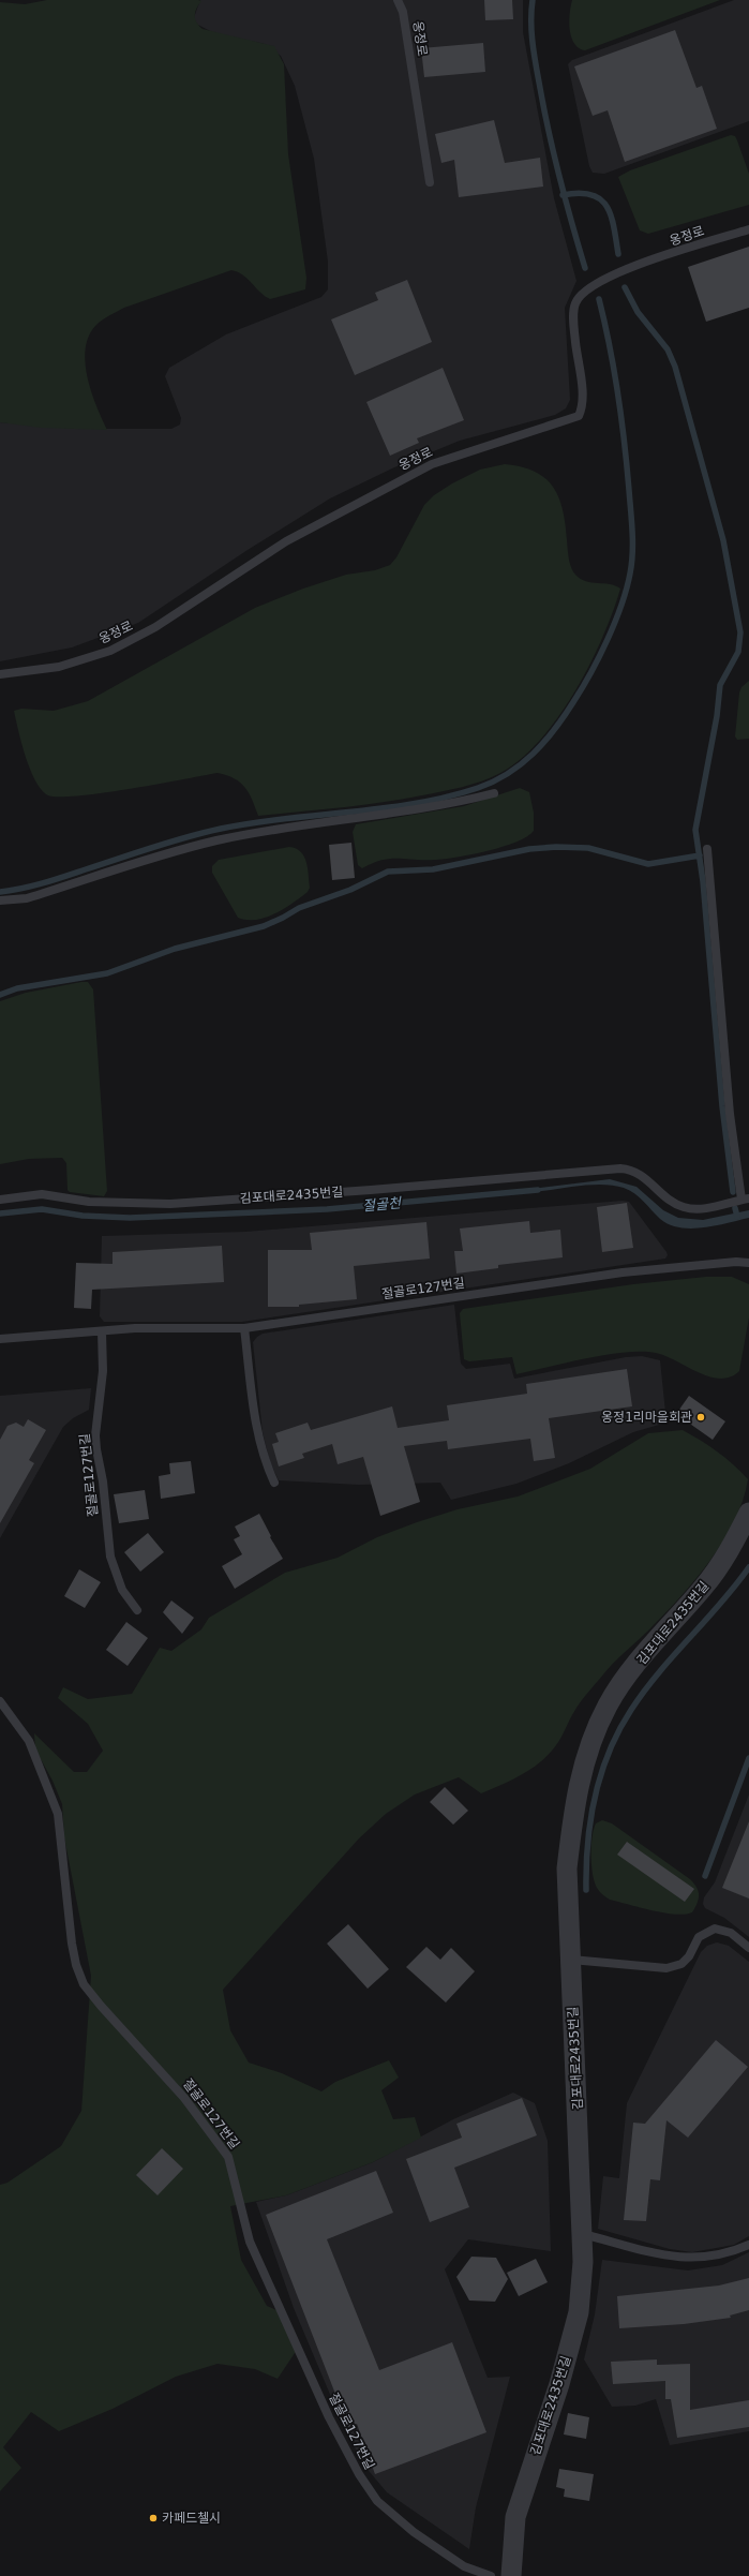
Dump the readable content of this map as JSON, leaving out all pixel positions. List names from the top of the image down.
{
  "streets": {
    "street": ["김포대로2435번길"],
    "lane": ["옹정로", "절골로127번길"]
  },
  "water": ["절골천"],
  "places": ["옹정1리마을회관", "카페드첼시"]
}
